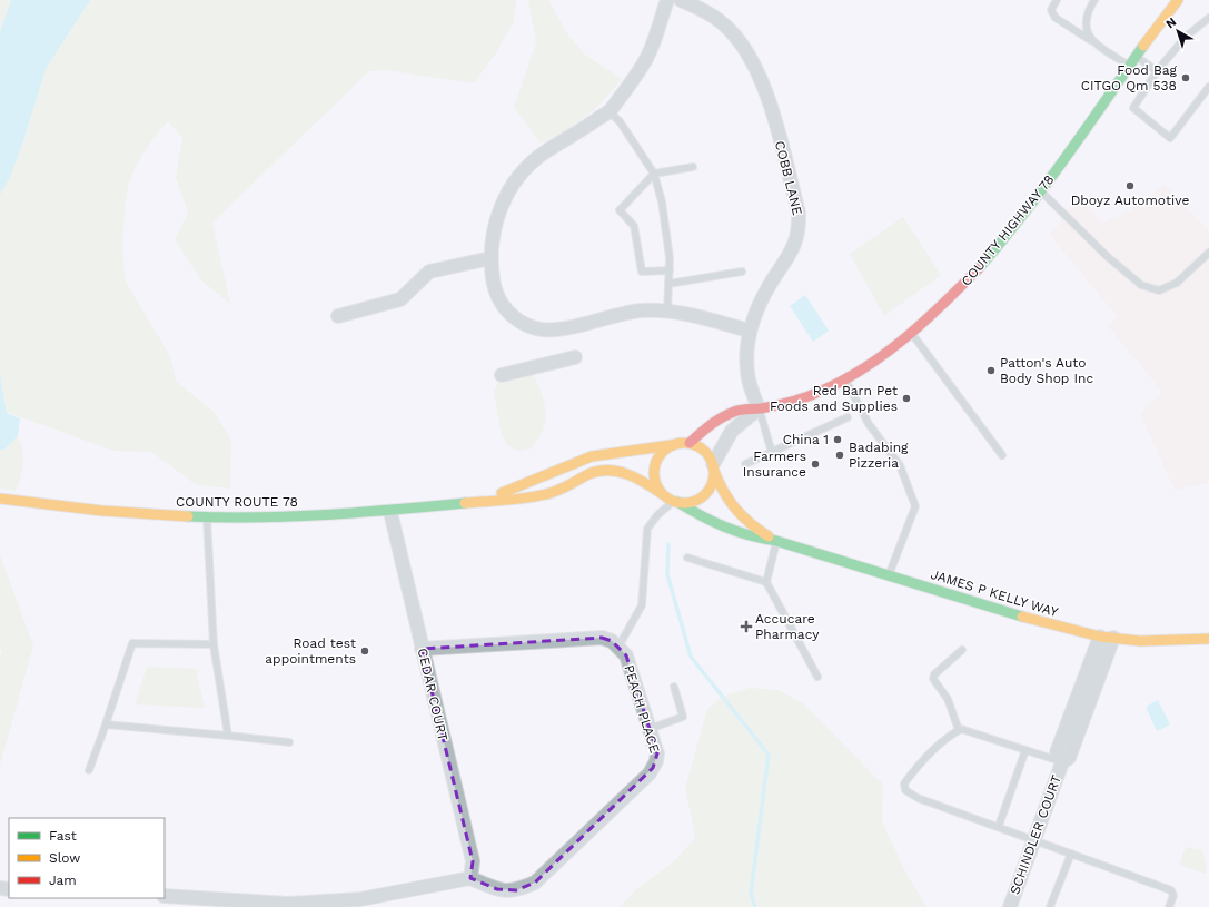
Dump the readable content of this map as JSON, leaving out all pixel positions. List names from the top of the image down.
{
  "streets": {
    "street": [
      "COBB LANE",
      "COUNTY HIGHWAY 78",
      "COUNTY ROUTE 78",
      "JAMES P KELLY WAY",
      "CEDAR COURT",
      "PEACH PLACE",
      "SCHINDLER COURT"
    ]
  },
  "crossings": [
    ["COBB LANE", "COUNTY HIGHWAY 78"],
    ["COUNTY HIGHWAY 78", "COUNTY ROUTE 78"],
    ["COUNTY HIGHWAY 78", "JAMES P KELLY WAY"],
    ["COUNTY ROUTE 78", "JAMES P KELLY WAY"],
    ["COUNTY ROUTE 78", "CEDAR COURT"],
    ["JAMES P KELLY WAY", "SCHINDLER COURT"],
    ["CEDAR COURT", "PEACH PLACE"]
  ],
  "places": {
    "other": [
      "Food Bag CITGO Qm 538",
      "Dboyz Automotive",
      "Patton's Auto Body Shop Inc",
      "Red Barn Pet Foods and Supplies",
      "China 1",
      "Badabing Pizzeria",
      "Farmers Insurance",
      "Road test appointments"
    ],
    "health": ["Accucare Pharmacy"]
  },
  "legend": ["Fast", "Slow", "Jam"],
  "north": "top left"
}
